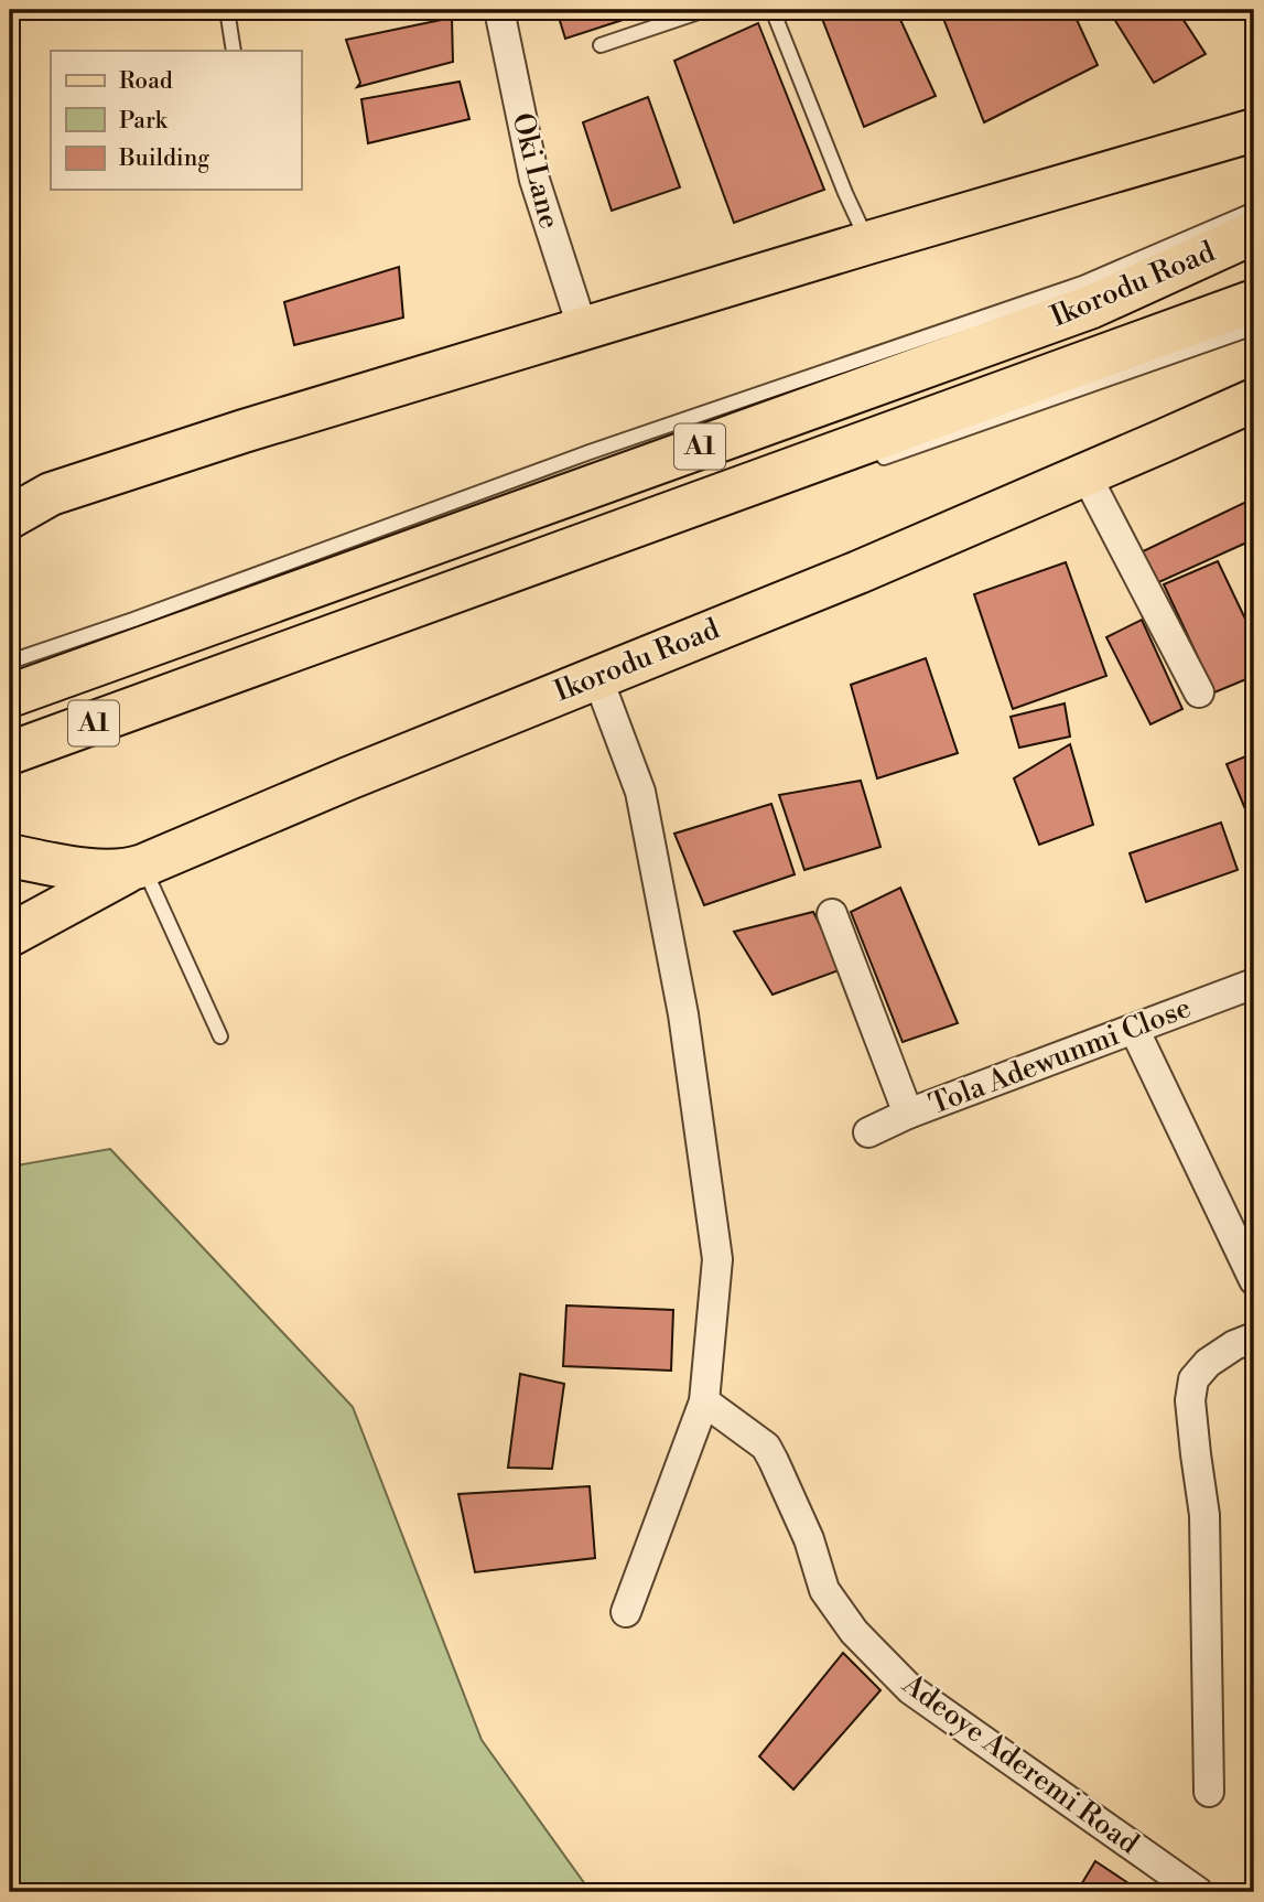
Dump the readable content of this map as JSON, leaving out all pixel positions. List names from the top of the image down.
{
  "streets": {
    "main road": ["Ikorodu Road", "A1"],
    "street": ["Oki Lane", "Tola Adewunmi Close", "Adeoye Aderemi Road"]
  },
  "legend": ["Road", "Park", "Building"]
}
